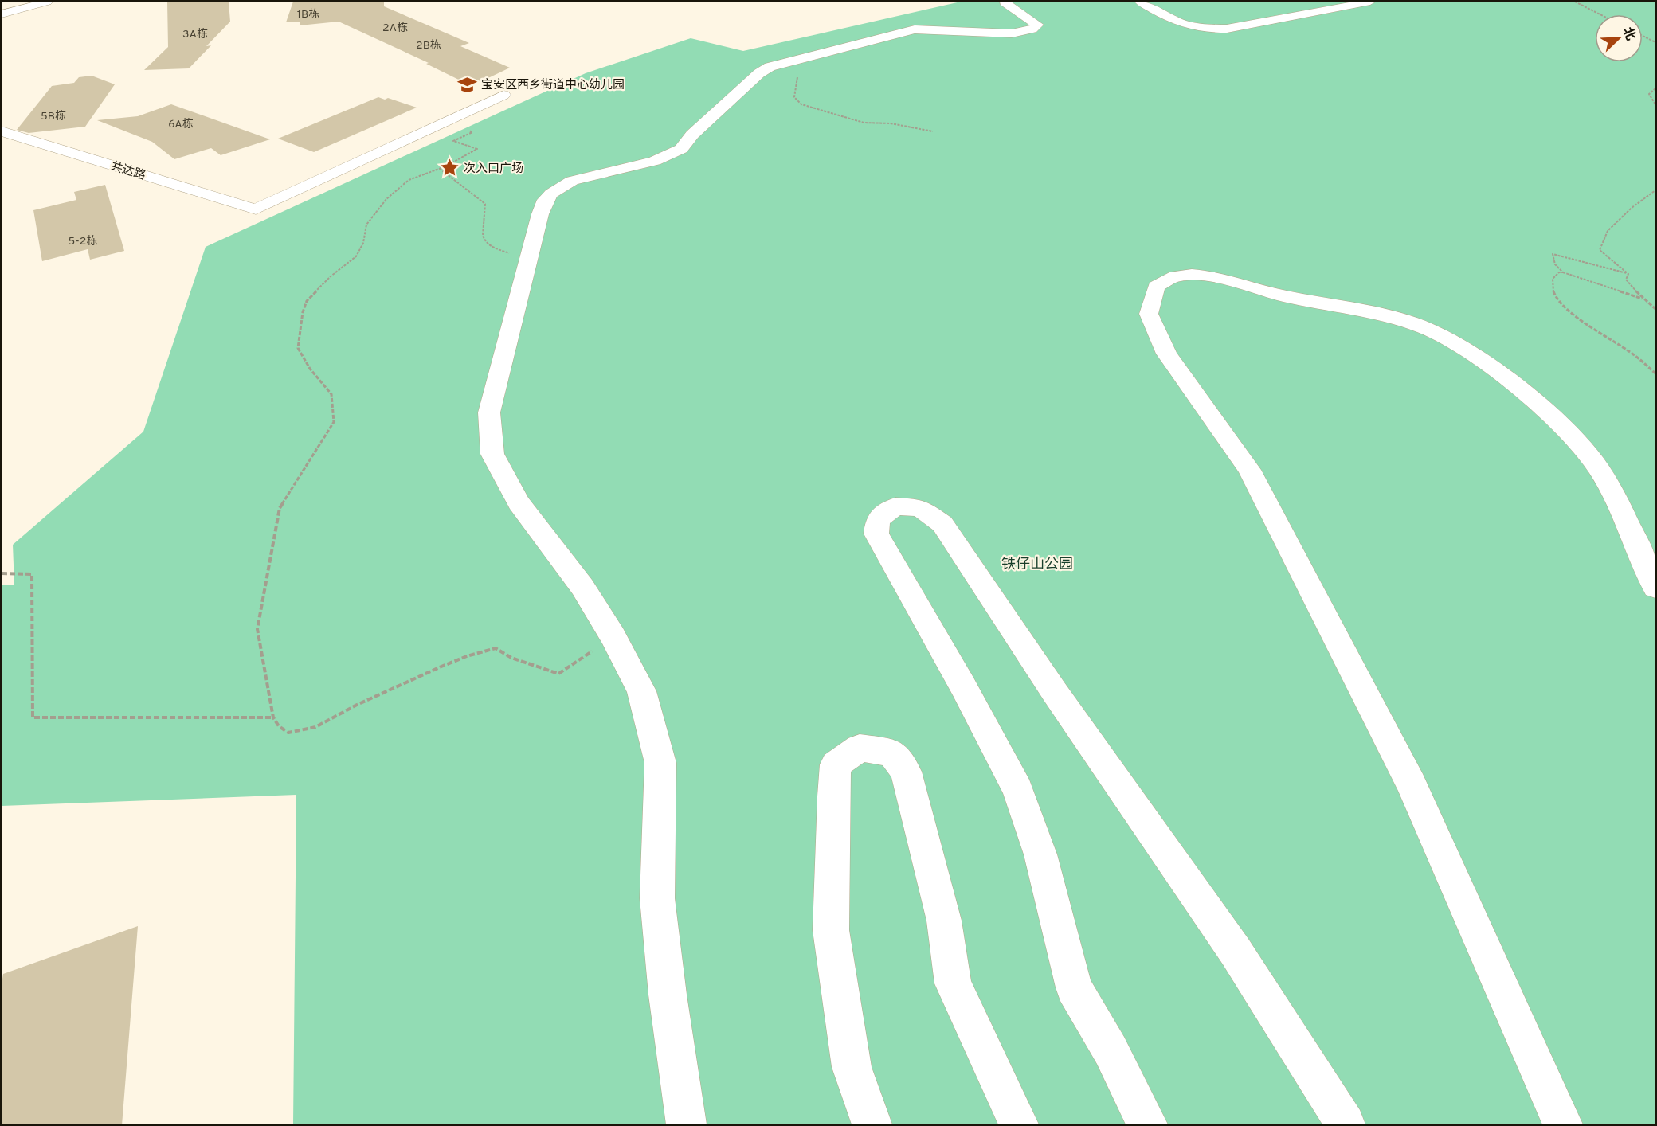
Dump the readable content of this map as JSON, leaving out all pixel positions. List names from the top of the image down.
{
  "streets": {
    "street": ["共达路"]
  },
  "parks": ["铁仔山公园"],
  "places": {
    "school or university": ["宝安区西乡街道中心幼儿园"],
    "place": ["次入口广场"]
  },
  "house_numbers": [
    "1B栋",
    "2A栋",
    "3A栋",
    "2B栋",
    "5B栋",
    "6A栋",
    "5-2栋"
  ],
  "north": "top right"
}
